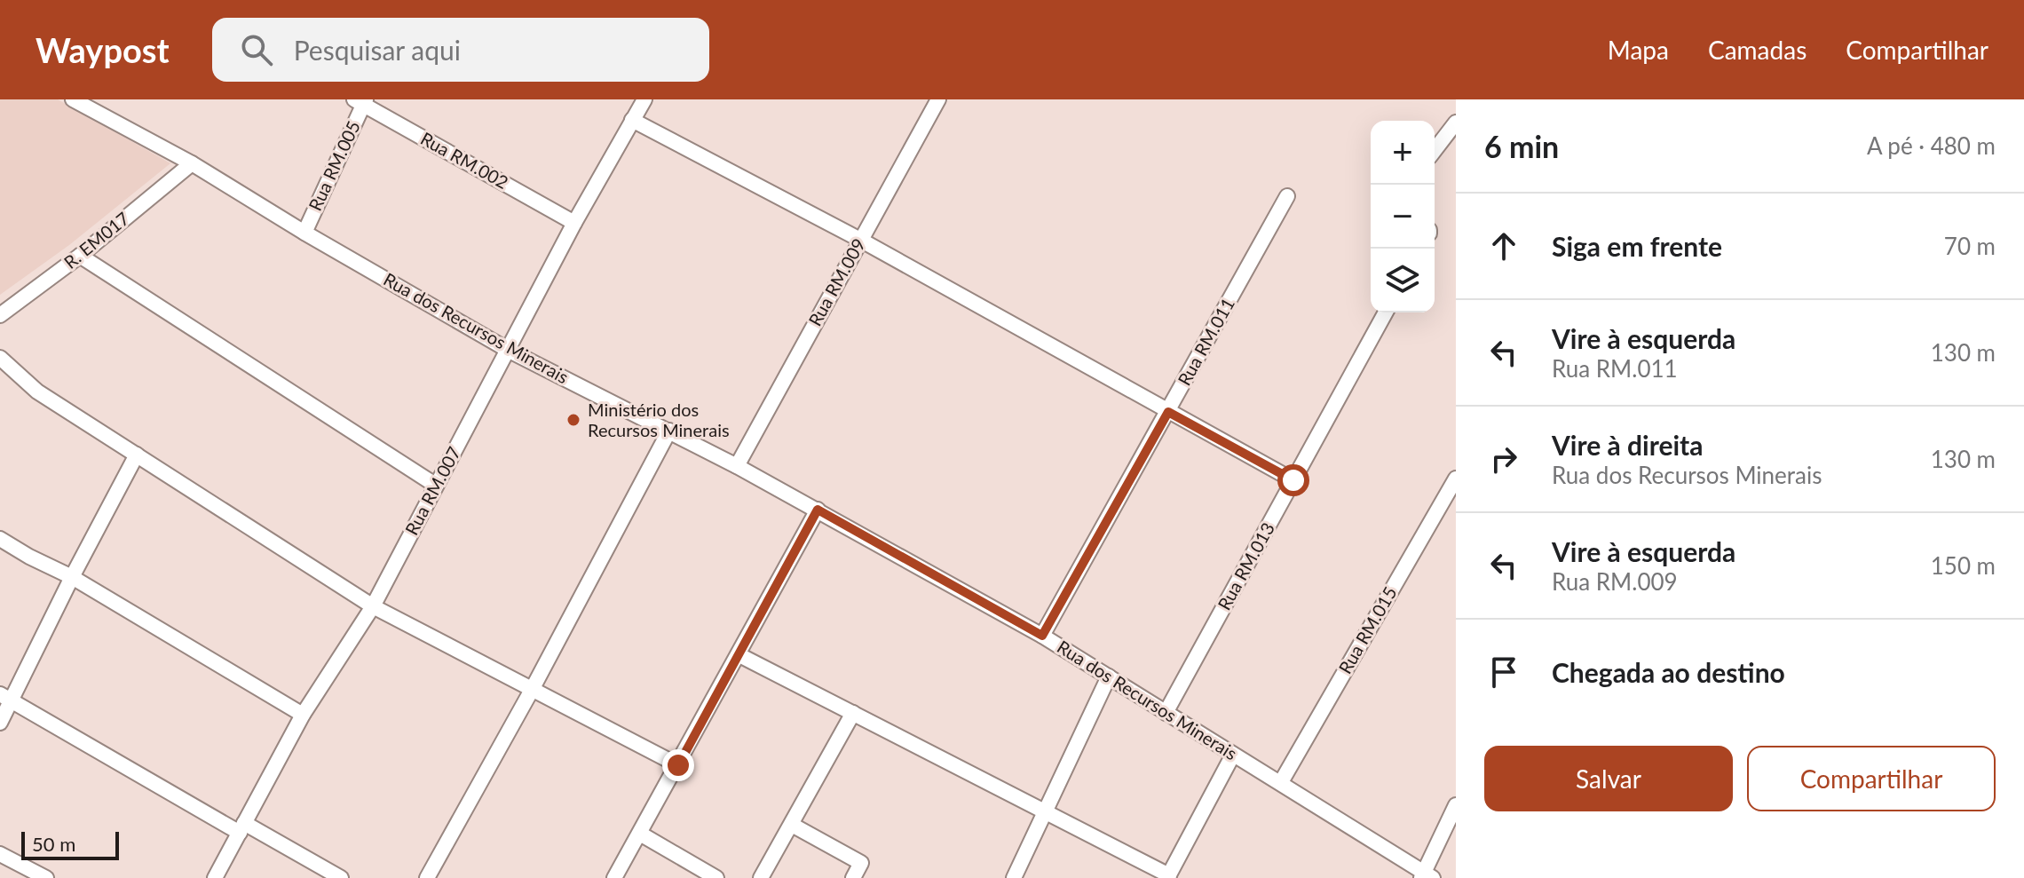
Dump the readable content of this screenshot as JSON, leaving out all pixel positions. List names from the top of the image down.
{
  "streets": {
    "street": [
      "Rua RM.002",
      "Rua RM.005",
      "R. EM017",
      "Rua RM.009",
      "Rua dos Recursos Minerais",
      "Rua RM.011",
      "Rua RM.007",
      "Rua RM.013",
      "Rua RM.015"
    ]
  },
  "crossings": [
    ["Rua RM.002", "Rua RM.005"],
    ["Rua RM.002", "Rua RM.007"],
    ["Rua RM.005", "Rua dos Recursos Minerais"],
    ["R. EM017", "Rua dos Recursos Minerais"],
    ["Rua RM.009", "Rua dos Recursos Minerais"],
    ["Rua dos Recursos Minerais", "Rua RM.011"],
    ["Rua dos Recursos Minerais", "Rua RM.007"],
    ["Rua dos Recursos Minerais", "Rua RM.013"],
    ["Rua dos Recursos Minerais", "Rua RM.015"]
  ],
  "places": ["Ministério dos Recursos Minerais"],
  "scale_bar": "50 m",
  "page": {
    "header": "Waypost",
    "search": "Pesquisar aqui",
    "nav": ["Mapa", "Camadas", "Compartilhar"],
    "heading": ["6 min", "A pé · 480 m"],
    "map_buttons": ["+", "−"],
    "list": [
      ["Siga em frente", "70 m"],
      ["Vire à esquerda", "Rua RM.011", "130 m"],
      ["Vire à direita", "Rua dos Recursos Minerais", "130 m"],
      ["Vire à esquerda", "Rua RM.009", "150 m"],
      "Chegada ao destino"
    ],
    "buttons": ["Salvar", "Compartilhar"],
    "scale": "50 m"
  }
}
